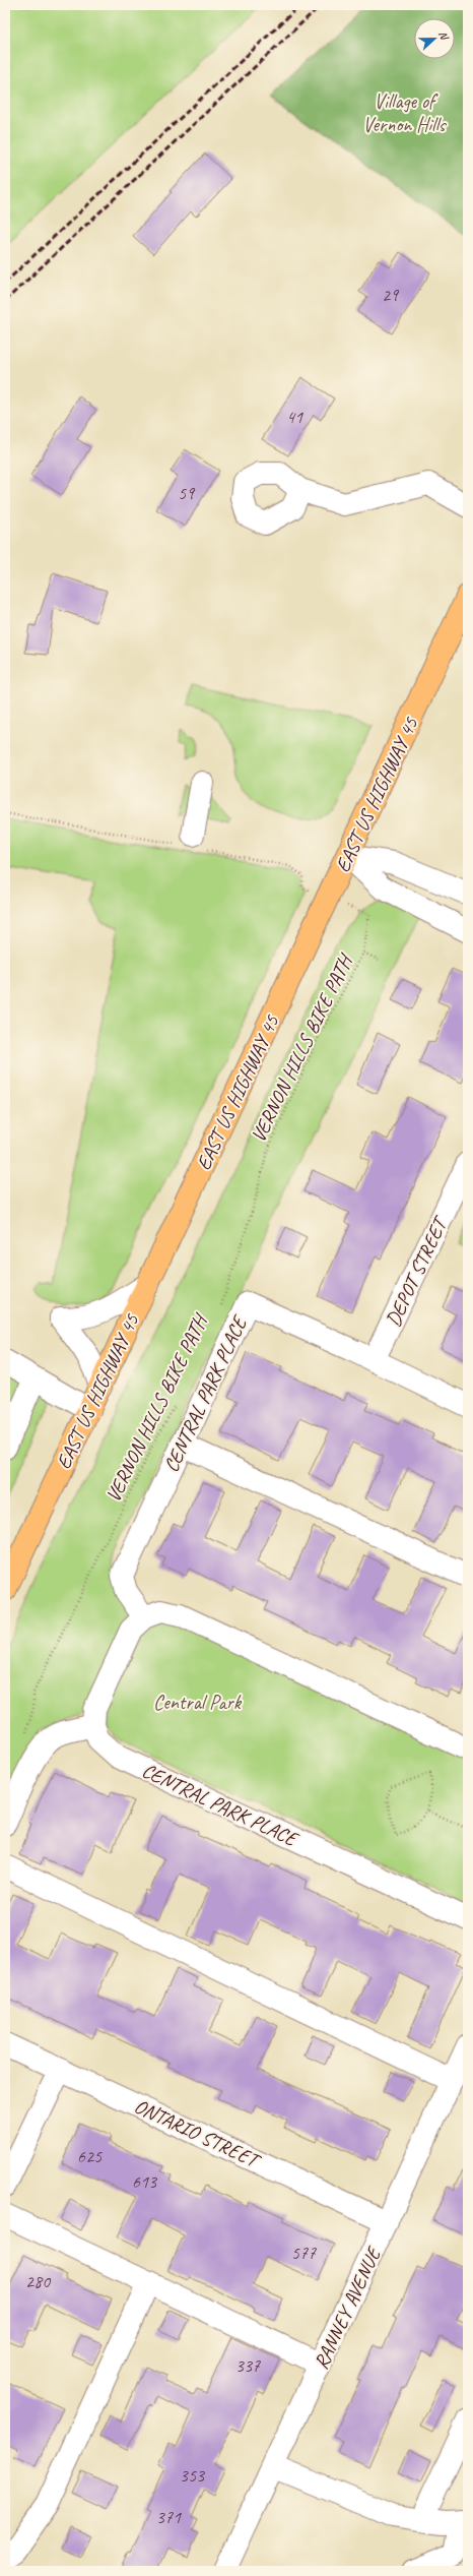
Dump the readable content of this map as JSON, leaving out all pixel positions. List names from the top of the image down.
{
  "streets": {
    "main road": ["EAST US HIGHWAY 45"],
    "street": [
      "DEPOT STREET",
      "CENTRAL PARK PLACE",
      "ONTARIO STREET",
      "RANNEY AVENUE"
    ],
    "path": ["VERNON HILLS BIKE PATH"]
  },
  "crossings": [
    ["DEPOT STREET", "CENTRAL PARK PLACE"],
    ["ONTARIO STREET", "RANNEY AVENUE"]
  ],
  "parks": ["Village of Vernon Hills", "Central Park"],
  "house_numbers": [
    "29",
    "41",
    "59",
    "625",
    "613",
    "577",
    "280",
    "337",
    "353",
    "371"
  ],
  "north": "right"
}
